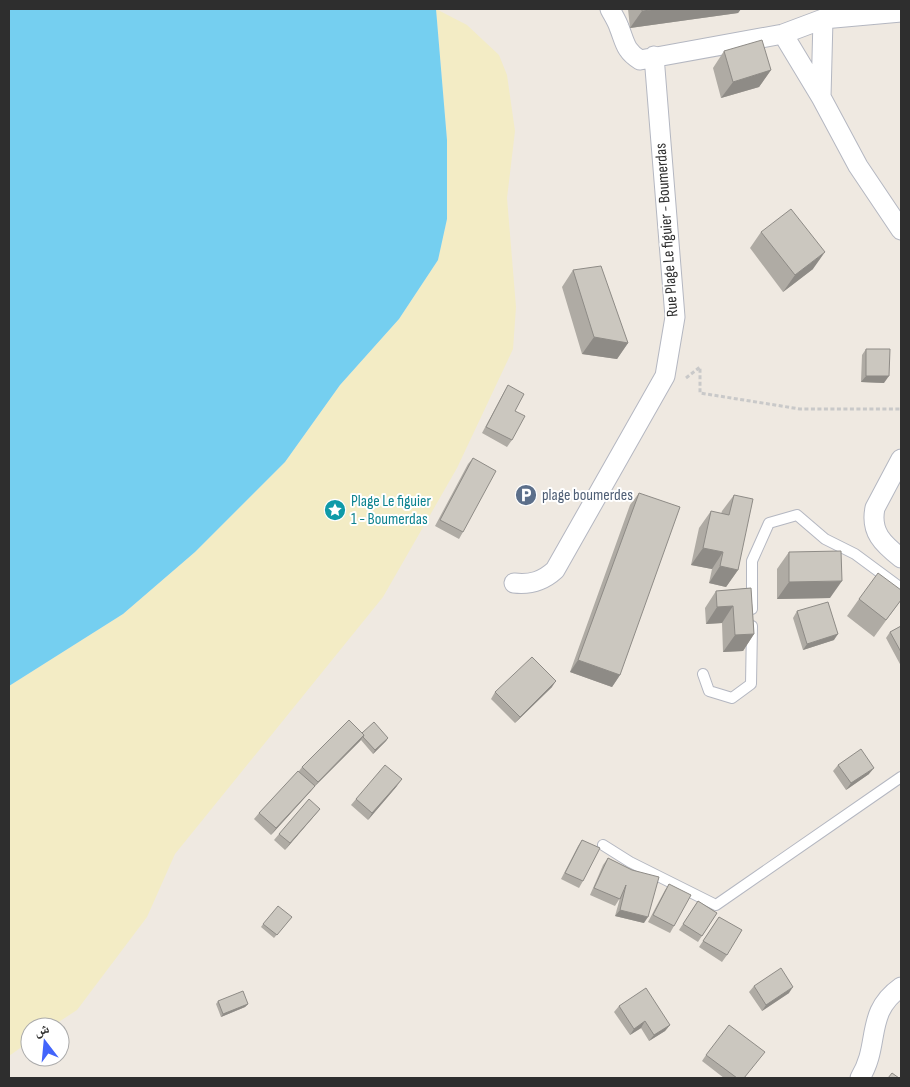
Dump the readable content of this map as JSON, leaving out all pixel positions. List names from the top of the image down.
{
  "streets": {
    "street": ["Rue Plage Le figuier - Boumerdas"]
  },
  "places": {
    "parking": ["plage boumerdes"],
    "place": ["Plage Le figuier 1 - Boumerdas"]
  },
  "north": "top"
}
